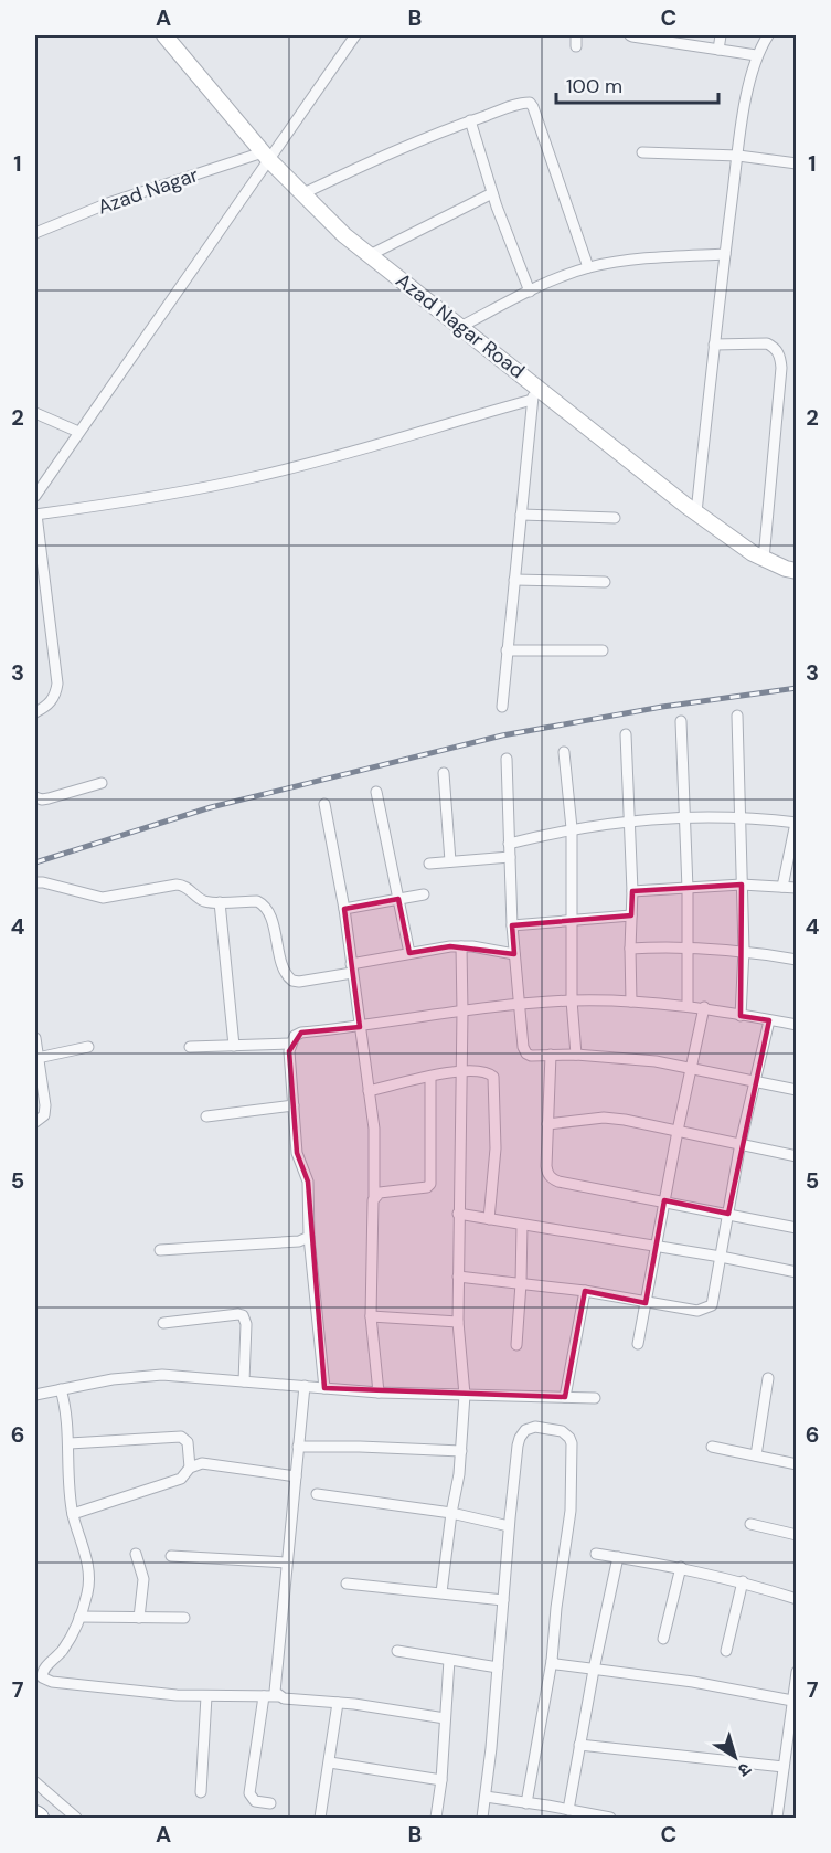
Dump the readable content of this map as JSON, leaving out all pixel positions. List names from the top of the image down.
{
  "streets": {
    "street": ["Azad Nagar", "Azad Nagar Road"]
  },
  "crossings": [
    ["Azad Nagar", "Azad Nagar Road"]
  ],
  "scale_bar": "100 m",
  "north": "bottom right",
  "grid": {
    "columns": ["A", "B", "C"],
    "rows": [
      "1",
      "2",
      "3",
      "4",
      "5",
      "6",
      "7"
    ]
  }
}
